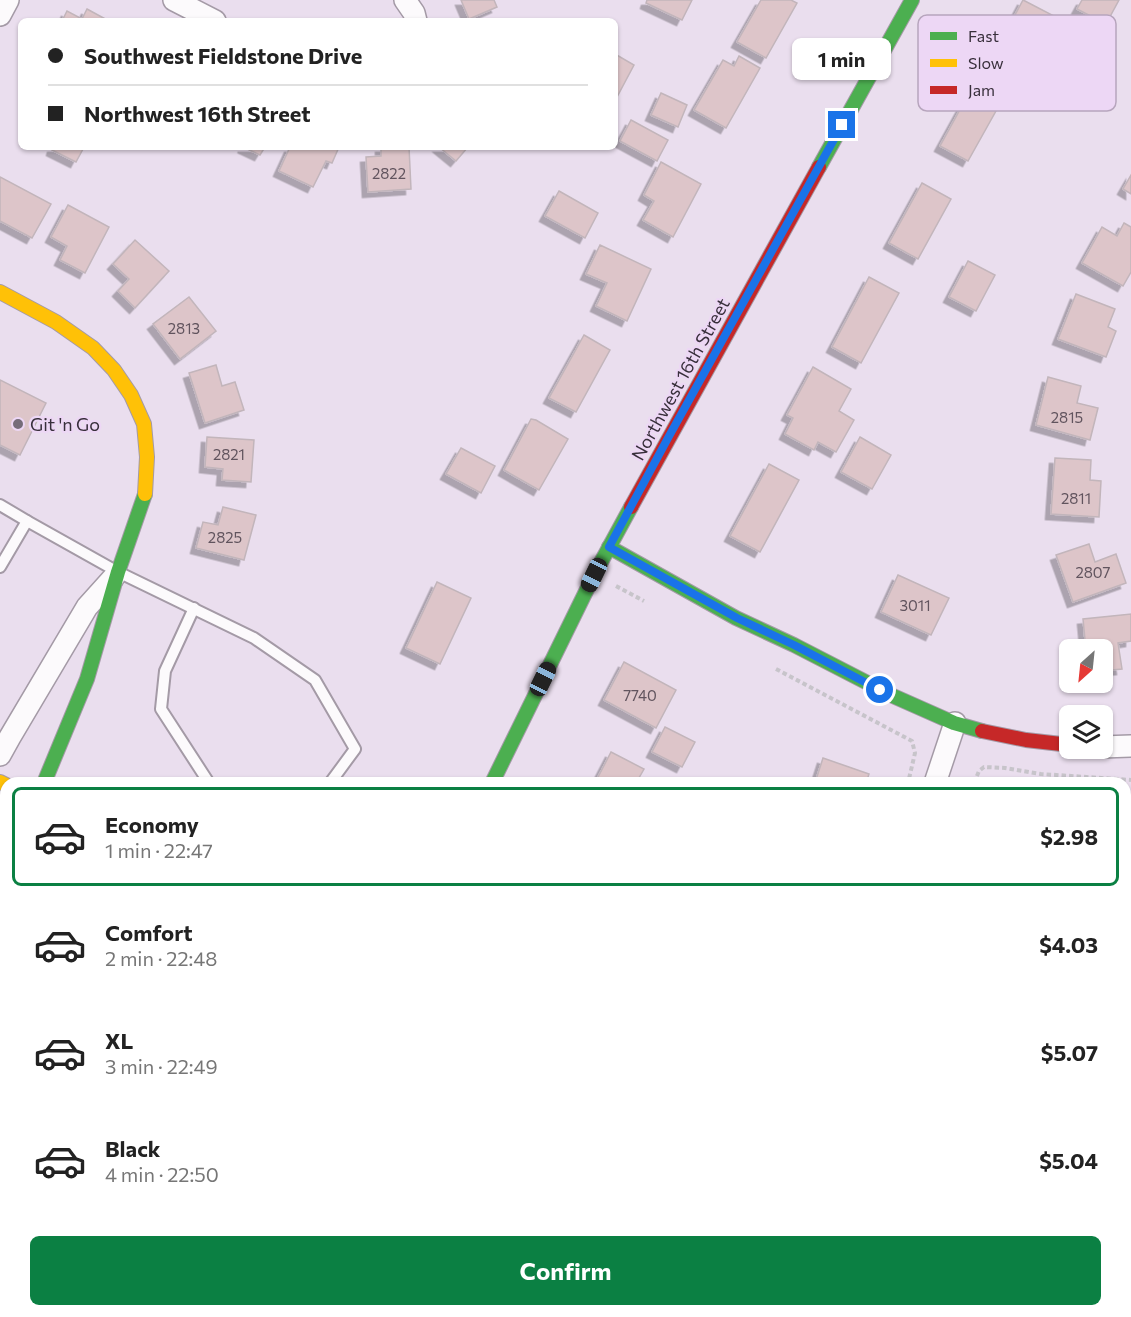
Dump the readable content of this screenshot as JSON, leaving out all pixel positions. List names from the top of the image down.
{
  "streets": {
    "street": ["Northwest 16th Street"]
  },
  "places": ["Git 'n Go"],
  "house_numbers": [
    "2822",
    "2813",
    "2815",
    "2821",
    "2811",
    "2825",
    "2807",
    "3011",
    "7740"
  ],
  "legend": ["Fast", "Slow", "Jam"],
  "north": "bottom left",
  "page": {
    "banner": ["Southwest Fieldstone Drive", "Northwest 16th Street"],
    "bubble": "1 min",
    "list": [
      {
        "name": "Economy",
        "note": "1 min · 22:47",
        "value": "$2.98"
      },
      {
        "name": "Comfort",
        "note": "2 min · 22:48",
        "value": "$4.03"
      },
      {
        "name": "XL",
        "note": "3 min · 22:49",
        "value": "$5.07"
      },
      {
        "name": "Black",
        "note": "4 min · 22:50",
        "value": "$5.04"
      }
    ],
    "buttons": "Confirm"
  }
}
